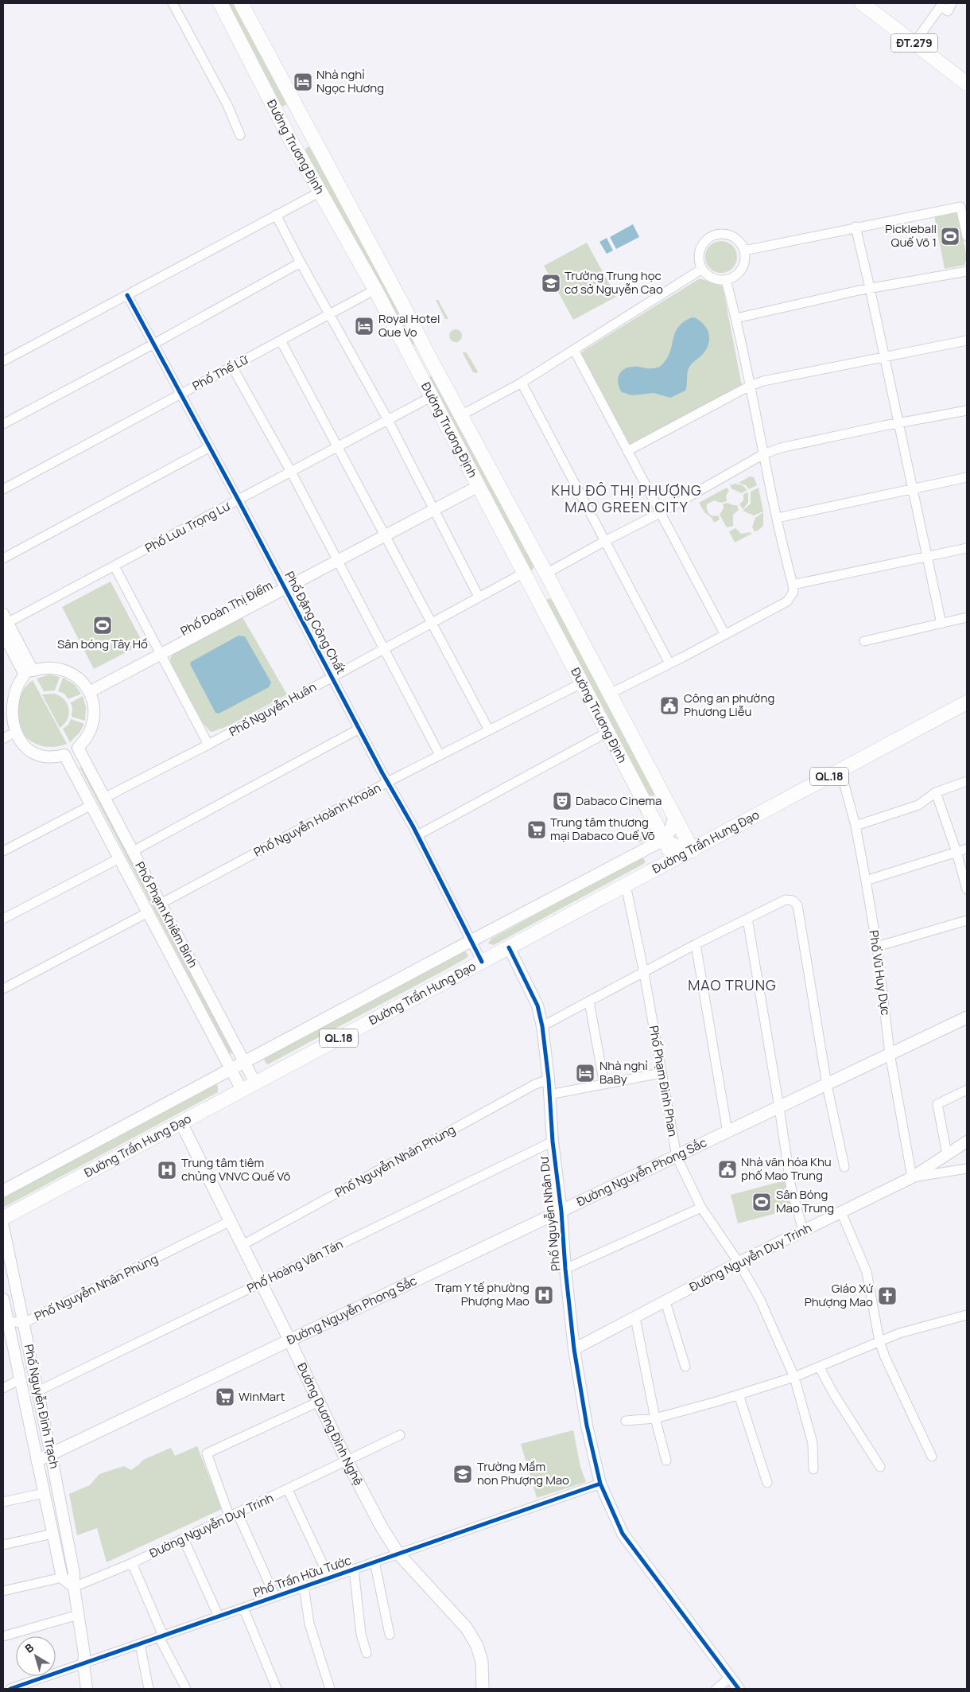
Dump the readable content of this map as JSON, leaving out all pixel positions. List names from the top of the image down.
{
  "streets": {
    "main road": [
      "ĐT.279",
      "Đường Trương Định",
      "QL.18",
      "Đường Trần Hưng Đạo",
      "Đường Nguyễn Phong Sắc",
      "Đường Dương Đình Nghệ"
    ],
    "street": [
      "Phố Thế Lữ",
      "Phố Lưu Trọng Lư",
      "Phố Đoàn Thị Điểm",
      "Phố Đặng Công Chất",
      "Phố Nguyễn Huân",
      "Phố Nguyễn Hoành Khoản",
      "Phố Phạm Khiêm Bính",
      "Phố Vũ Huy Dực",
      "Phố Phạm Đình Phan",
      "Phố Nguyễn Nhân Phùng",
      "Phố Nguyễn Nhân Dư",
      "Đường Nguyễn Duy Trinh",
      "Phố Hoàng Văn Tán",
      "Phố Nguyễn Đình Trạch",
      "Phố Trần Hữu Tước"
    ]
  },
  "crossings": [
    ["Đường Trương Định", "Phố Thế Lữ"],
    ["Đường Trương Định", "Phố Lưu Trọng Lư"],
    ["Đường Trương Định", "Phố Đoàn Thị Điểm"],
    ["Đường Trương Định", "Phố Nguyễn Huân"],
    ["Đường Trương Định", "Phố Nguyễn Hoành Khoản"],
    ["Đường Trương Định", "Đường Trần Hưng Đạo"],
    ["Phố Thế Lữ", "Phố Đặng Công Chất"],
    ["Phố Lưu Trọng Lư", "Phố Đặng Công Chất"],
    ["Phố Đoàn Thị Điểm", "Phố Đặng Công Chất"],
    ["Phố Đoàn Thị Điểm", "Phố Phạm Khiêm Bính"],
    ["Phố Đặng Công Chất", "Phố Nguyễn Huân"],
    ["Phố Đặng Công Chất", "Phố Nguyễn Hoành Khoản"],
    ["Phố Đặng Công Chất", "Đường Trần Hưng Đạo"],
    ["Phố Nguyễn Huân", "Phố Phạm Khiêm Bính"],
    ["Phố Nguyễn Hoành Khoản", "Phố Phạm Khiêm Bính"],
    ["Đường Trần Hưng Đạo", "Phố Phạm Khiêm Bính"],
    ["Đường Trần Hưng Đạo", "Phố Vũ Huy Dực"],
    ["Đường Trần Hưng Đạo", "Phố Phạm Đình Phan"],
    ["Đường Trần Hưng Đạo", "Phố Nguyễn Nhân Dư"],
    ["Đường Trần Hưng Đạo", "Đường Dương Đình Nghệ"],
    ["Phố Vũ Huy Dực", "Đường Nguyễn Phong Sắc"],
    ["Phố Vũ Huy Dực", "Đường Nguyễn Duy Trinh"],
    ["Phố Phạm Đình Phan", "Đường Nguyễn Phong Sắc"],
    ["Phố Phạm Đình Phan", "Đường Nguyễn Duy Trinh"],
    ["Phố Nguyễn Nhân Phùng", "Phố Nguyễn Nhân Dư"],
    ["Phố Nguyễn Nhân Phùng", "Phố Nguyễn Đình Trạch"],
    ["Phố Nguyễn Nhân Phùng", "Đường Dương Đình Nghệ"],
    ["Đường Nguyễn Phong Sắc", "Phố Nguyễn Nhân Dư"],
    ["Đường Nguyễn Phong Sắc", "Phố Nguyễn Đình Trạch"],
    ["Đường Nguyễn Phong Sắc", "Đường Dương Đình Nghệ"],
    ["Phố Nguyễn Nhân Dư", "Đường Nguyễn Duy Trinh"],
    ["Phố Nguyễn Nhân Dư", "Phố Hoàng Văn Tán"],
    ["Phố Nguyễn Nhân Dư", "Phố Trần Hữu Tước"],
    ["Đường Nguyễn Duy Trinh", "Phố Nguyễn Đình Trạch"],
    ["Đường Nguyễn Duy Trinh", "Đường Dương Đình Nghệ"],
    ["Phố Hoàng Văn Tán", "Phố Nguyễn Đình Trạch"],
    ["Phố Hoàng Văn Tán", "Đường Dương Đình Nghệ"],
    ["Phố Nguyễn Đình Trạch", "Phố Trần Hữu Tước"],
    ["Đường Dương Đình Nghệ", "Phố Trần Hữu Tước"]
  ],
  "districts": ["KHU ĐÔ THỊ PHƯỢNG MAO GREEN CITY", "MAO TRUNG"],
  "places": {
    "hotel": ["Nhà nghỉ Ngọc Hương", "Royal Hotel Que Vo", "Nhà nghỉ BaBy"],
    "sports": ["Pickleball Quế Võ 1", "Sân bóng Tây Hồ", "Sân Bóng Mao Trung"],
    "school or university": ["Trường Trung học cơ sở Nguyễn Cao", "Trường Mầm non Phượng Mao"],
    "public building": ["Công an phường Phương Liễu", "Nhà văn hóa Khu phố Mao Trung"],
    "theatre": ["Dabaco Cinema"],
    "supermarket": ["Trung tâm thương mại Dabaco Quế Võ", "WinMart"],
    "hospital": ["Trung tâm tiêm chủng VNVC Quế Võ", "Trạm Y tế phường Phượng Mao"],
    "church": ["Giáo Xứ Phượng Mao"]
  },
  "north": "top left"
}
